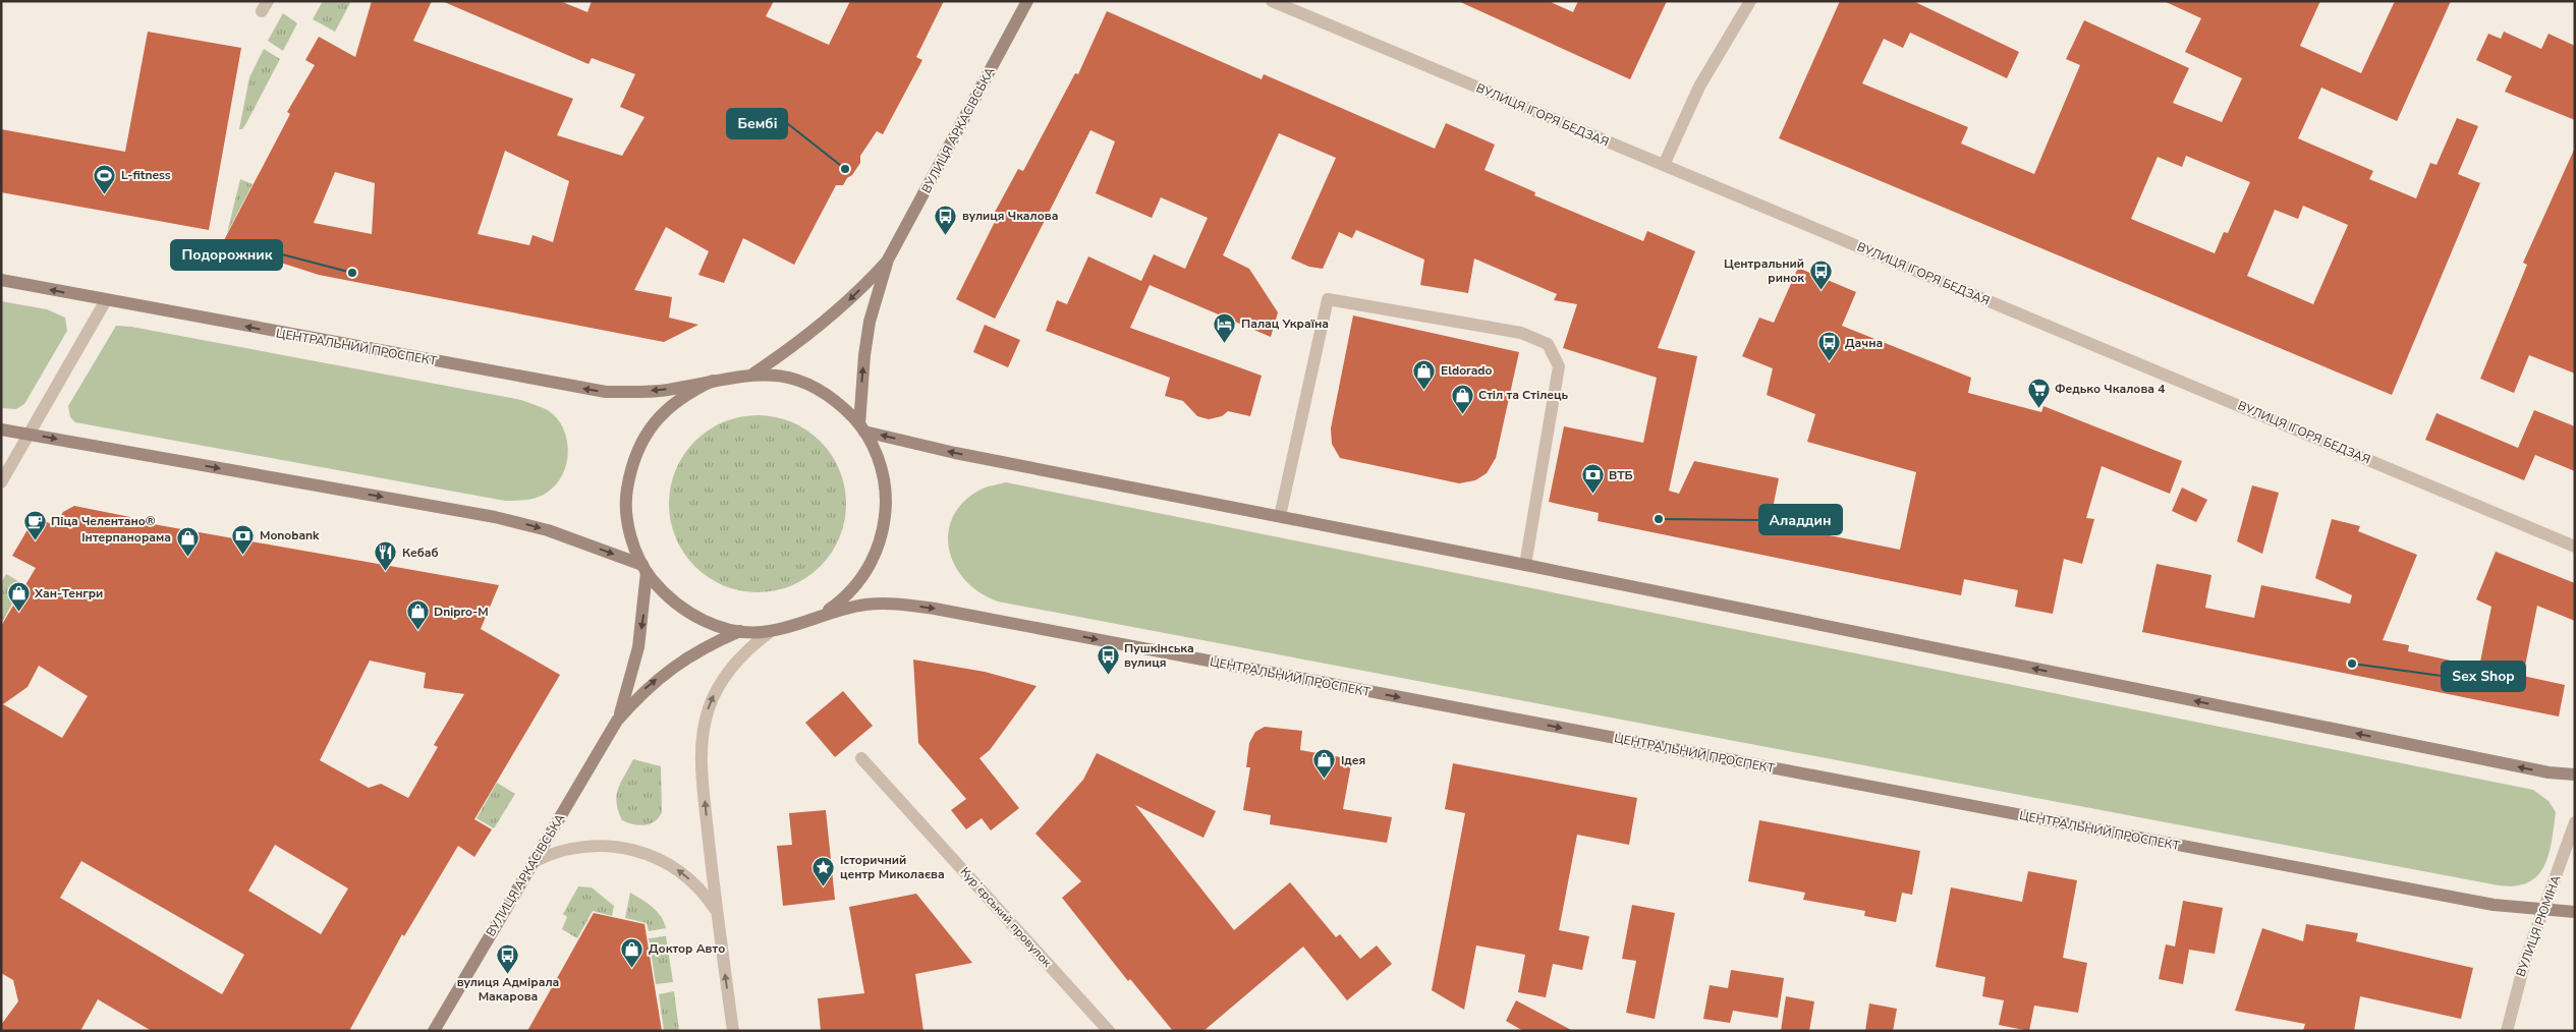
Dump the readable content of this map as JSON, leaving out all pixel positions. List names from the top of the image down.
{
  "streets": {
    "main road": ["ВУЛИЦЯ АРКАСІВСЬКА", "ЦЕНТРАЛЬНИЙ ПРОСПЕКТ"],
    "street": ["ВУЛИЦЯ ІГОРЯ БЕДЗАЯ", "Курʼєрський провулок", "ВУЛИЦЯ РЮМІНА"]
  },
  "crossings": [
    ["ВУЛИЦЯ АРКАСІВСЬКА", "ЦЕНТРАЛЬНИЙ ПРОСПЕКТ"],
    ["ЦЕНТРАЛЬНИЙ ПРОСПЕКТ", "ВУЛИЦЯ РЮМІНА"]
  ],
  "places": {
    "other": [
      "Бембі",
      "Подорожник",
      "Аладдин",
      "Sex Shop"
    ],
    "sports": ["L-fitness"],
    "bus stop": [
      "вулиця Чкалова",
      "Центральний ринок",
      "Дачна",
      "Пушкінська вулиця",
      "вулиця Адмірала Макарова"
    ],
    "hotel": ["Палац Україна"],
    "shop": [
      "Eldorado",
      "Стіл та Стілець",
      "Інтерпанорама",
      "Хан-Тенгри",
      "Dnipro-M",
      "Ідея",
      "Доктор Авто"
    ],
    "supermarket": ["Федько Чкалова 4"],
    "bank": ["ВТБ", "Monobank"],
    "cafe": ["Піца Челентано®"],
    "restaurant": ["Кебаб"],
    "place": ["Історичний центр Миколаєва"]
  }
}
